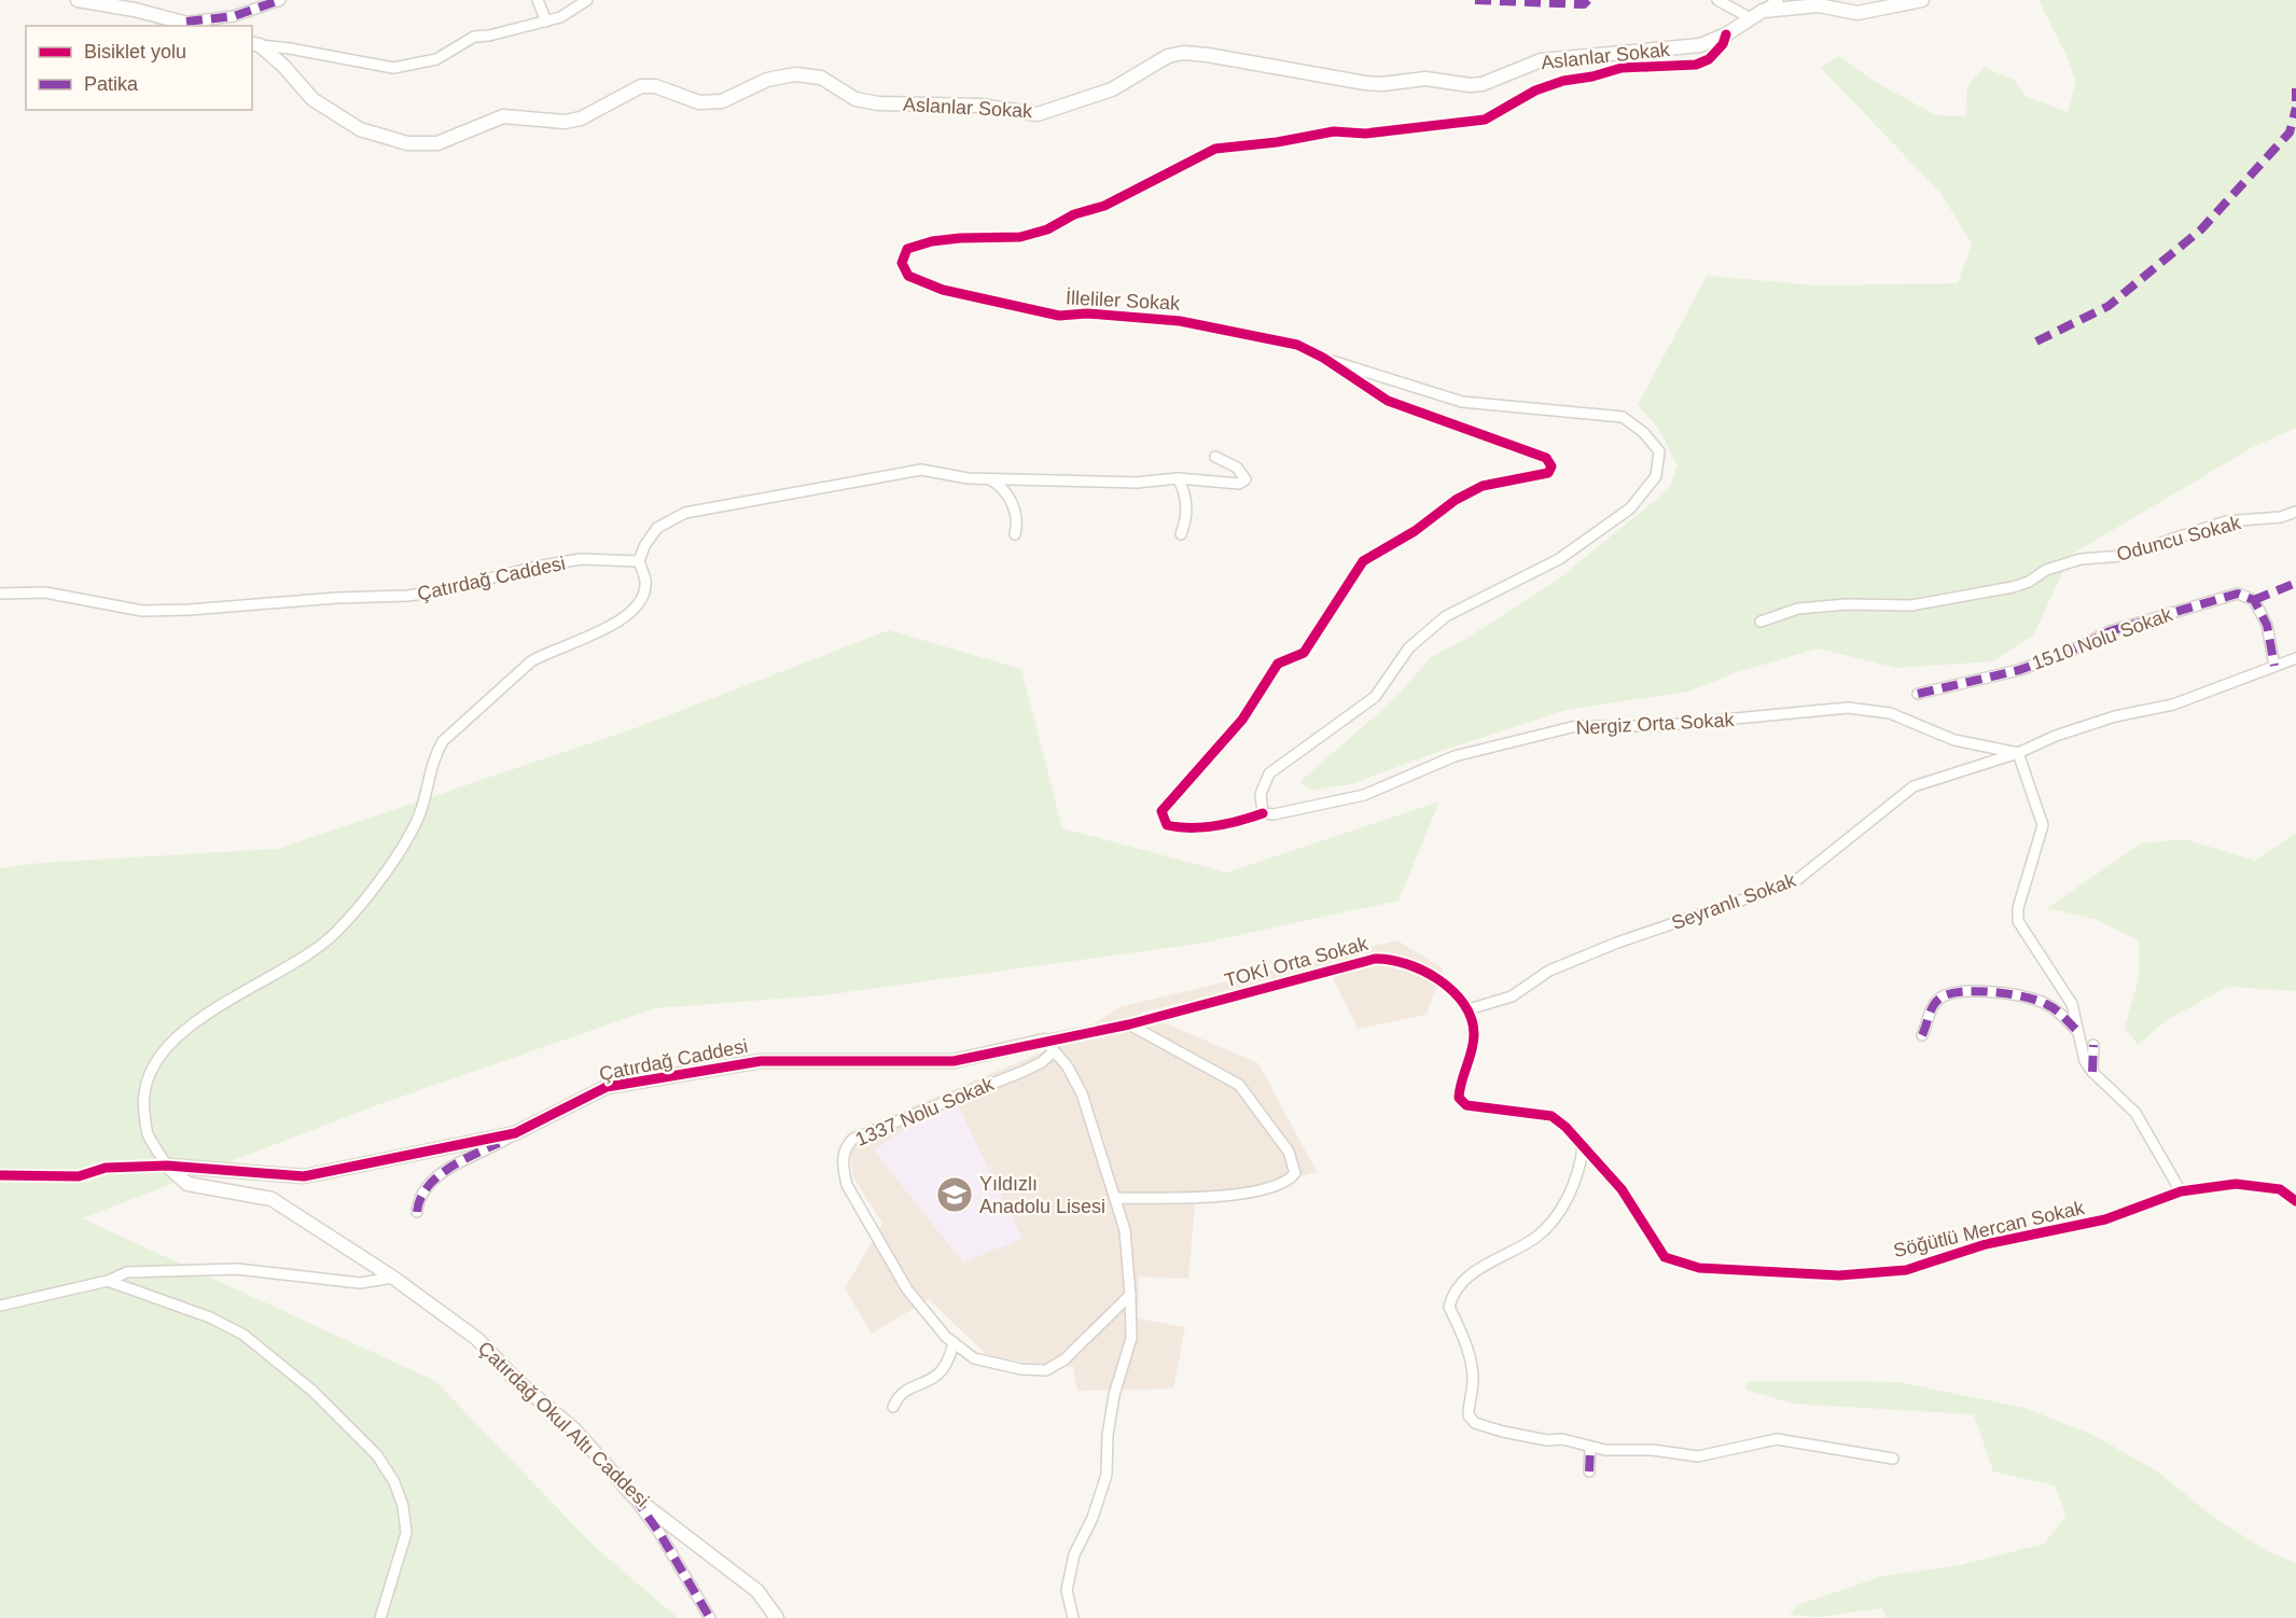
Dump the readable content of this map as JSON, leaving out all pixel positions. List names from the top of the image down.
{
  "streets": {
    "street": [
      "Aslanlar Sokak",
      "İlleliler Sokak",
      "Oduncu Sokak",
      "Çatırdağ Caddesi",
      "1510 Nolu Sokak",
      "Nergiz Orta Sokak",
      "Seyranlı Sokak",
      "TOKİ Orta Sokak",
      "1337 Nolu Sokak",
      "Söğütlü Mercan Sokak",
      "Çatırdağ Okul Altı Caddesi"
    ]
  },
  "crossings": [
    ["Aslanlar Sokak", "İlleliler Sokak"],
    ["İlleliler Sokak", "Nergiz Orta Sokak"],
    ["Çatırdağ Caddesi", "TOKİ Orta Sokak"],
    ["Çatırdağ Caddesi", "Çatırdağ Okul Altı Caddesi"],
    ["Nergiz Orta Sokak", "Seyranlı Sokak"],
    ["Seyranlı Sokak", "TOKİ Orta Sokak"]
  ],
  "places": {
    "school or university": ["Yıldızlı Anadolu Lisesi"]
  },
  "legend": ["Bisiklet yolu", "Patika"]
}
